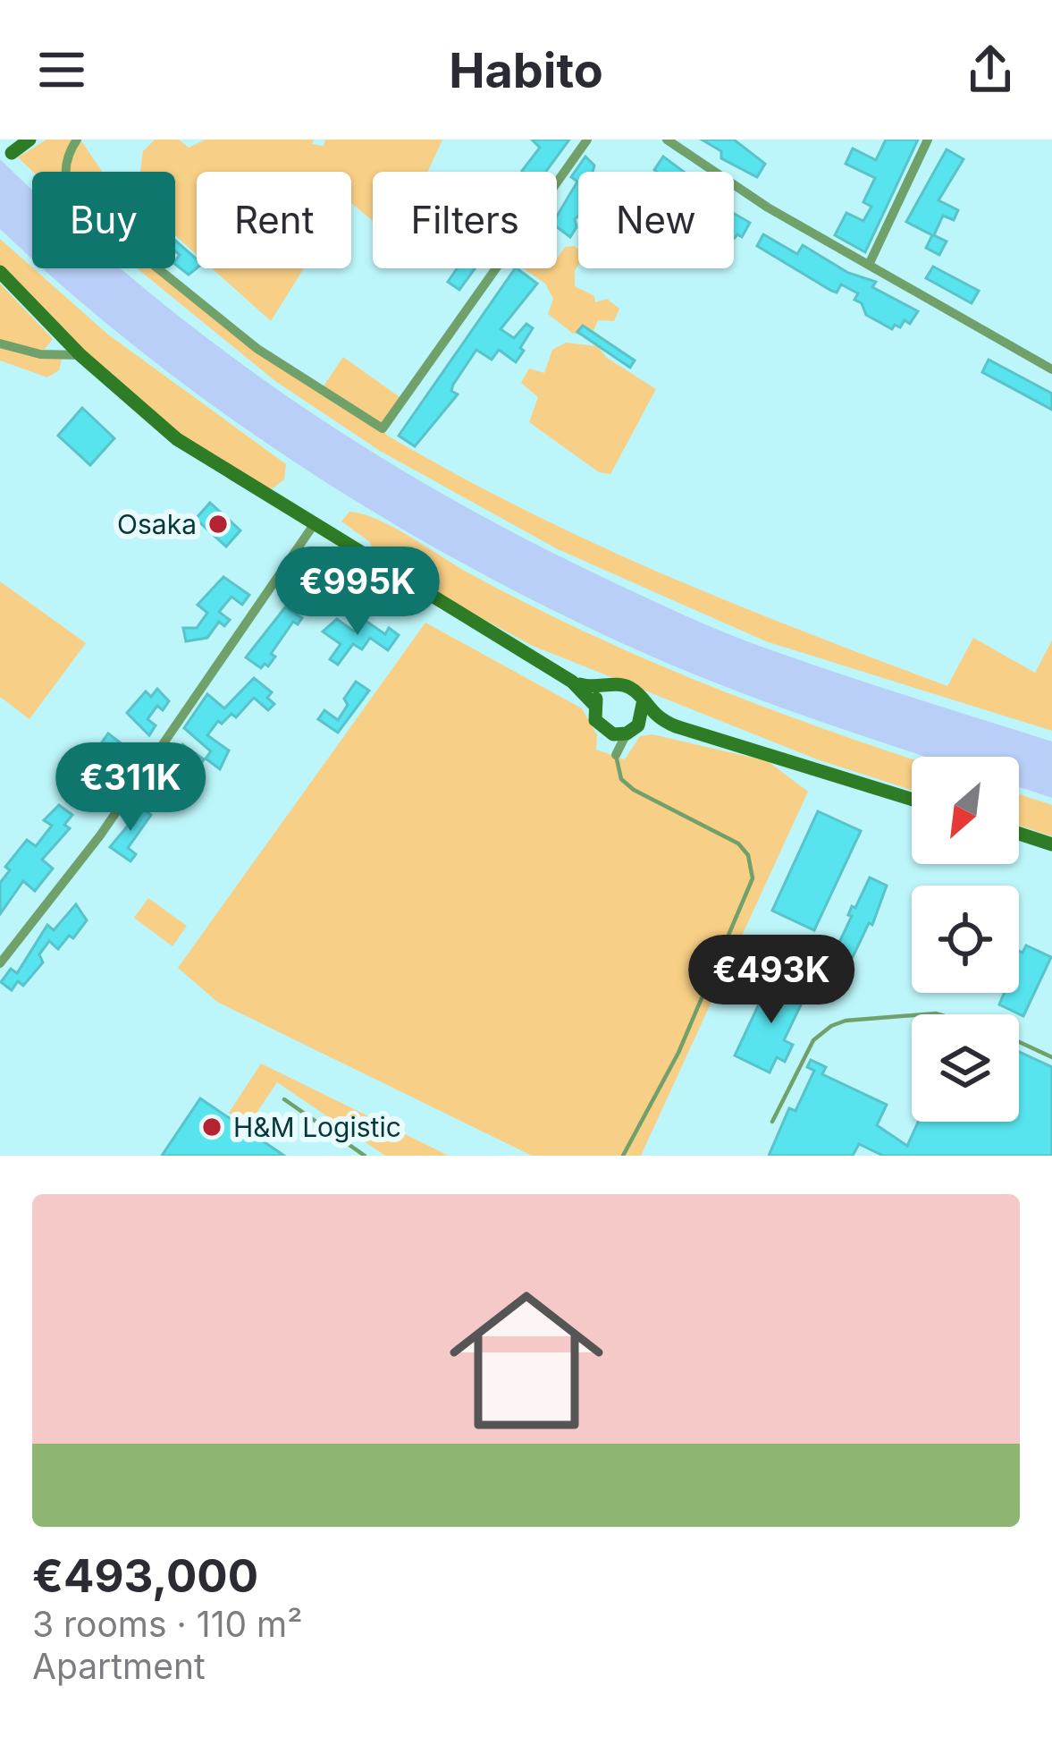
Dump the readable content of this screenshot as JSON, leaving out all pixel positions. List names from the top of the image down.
{
  "places": ["Osaka", "H&M Logistic"],
  "north": "bottom left",
  "page": {
    "header": "Habito",
    "chip": [
      "Buy",
      "Rent",
      "Filters",
      "New"
    ],
    "price": ["€995K", "€311K", "€493K"],
    "list": [
      {
        "name": "€493,000",
        "note": "3 rooms · 110 m² · Apartment"
      }
    ]
  }
}
